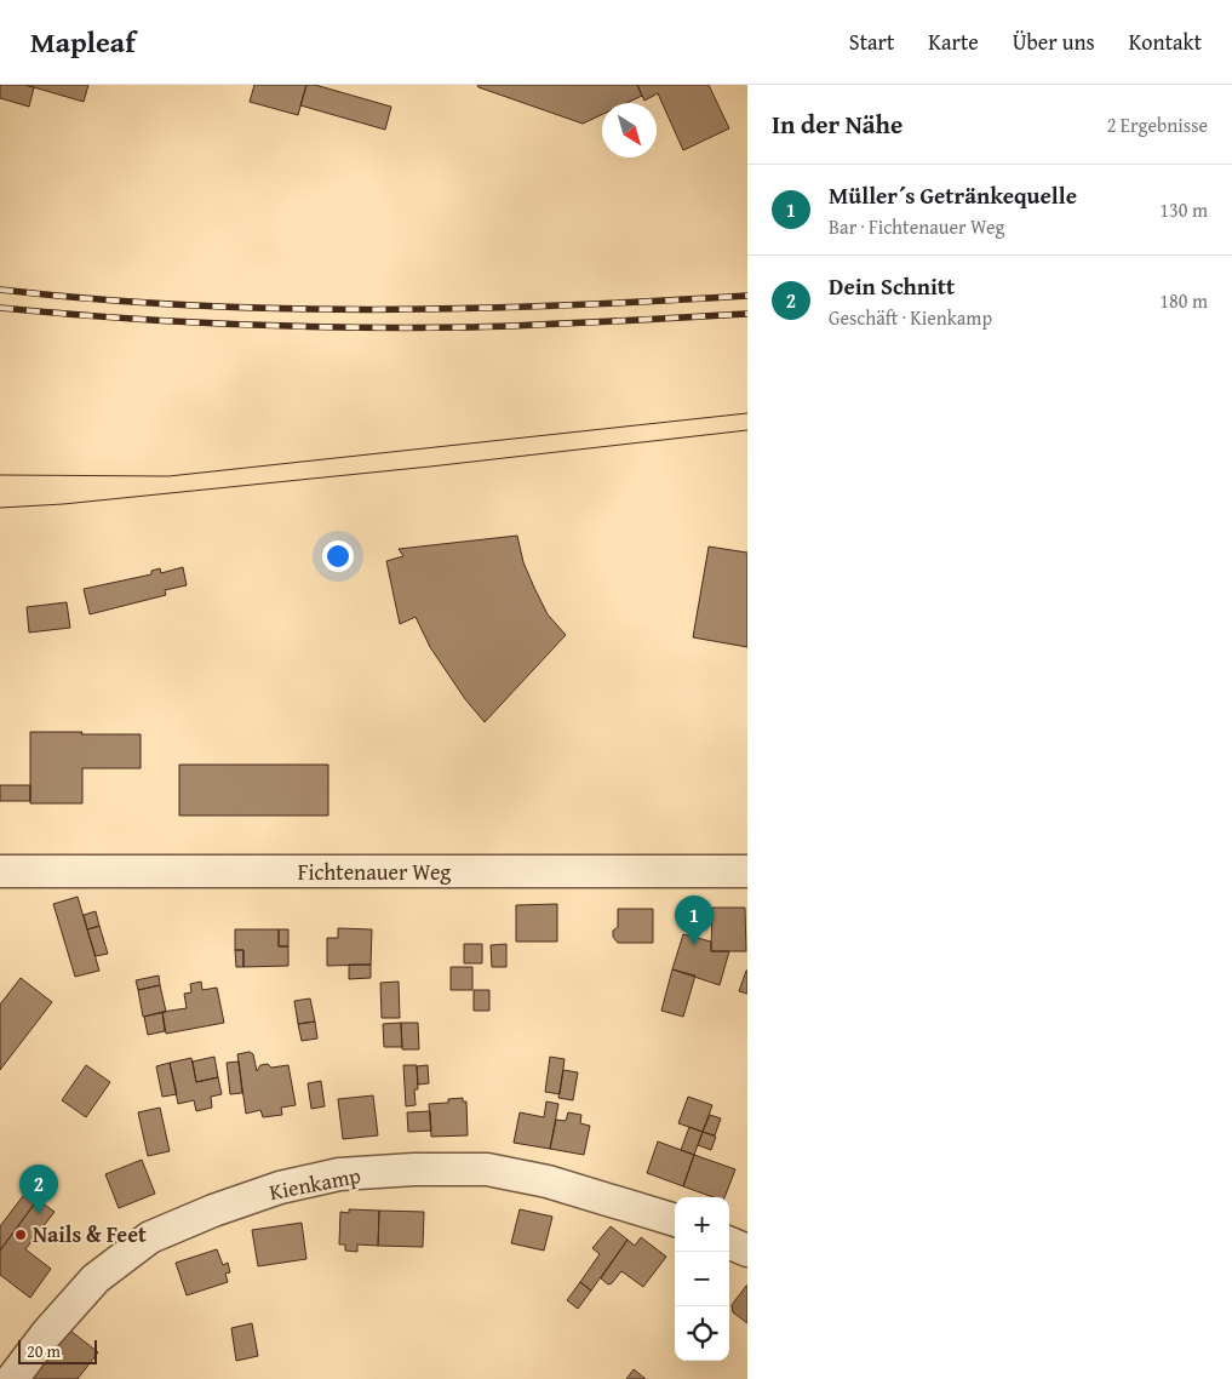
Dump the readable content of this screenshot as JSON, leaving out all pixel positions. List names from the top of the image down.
{
  "streets": {
    "street": ["Fichtenauer Weg", "Kienkamp"]
  },
  "places": ["Nails & Feet"],
  "scale_bar": "20 m",
  "north": "bottom right",
  "page": {
    "header": "Mapleaf",
    "nav": [
      "Start",
      "Karte",
      "Über uns",
      "Kontakt"
    ],
    "heading": ["In der Nähe", "2 Ergebnisse"],
    "list": [
      {
        "mark": "1",
        "name": "Müller´s Getränkequelle",
        "note": "Bar · Fichtenauer Weg",
        "value": "130 m"
      },
      {
        "mark": "2",
        "name": "Dein Schnitt",
        "note": "Geschäft · Kienkamp",
        "value": "180 m"
      }
    ],
    "pins": ["1", "2"],
    "map_buttons": ["+", "−"],
    "scale": "20 m"
  }
}
